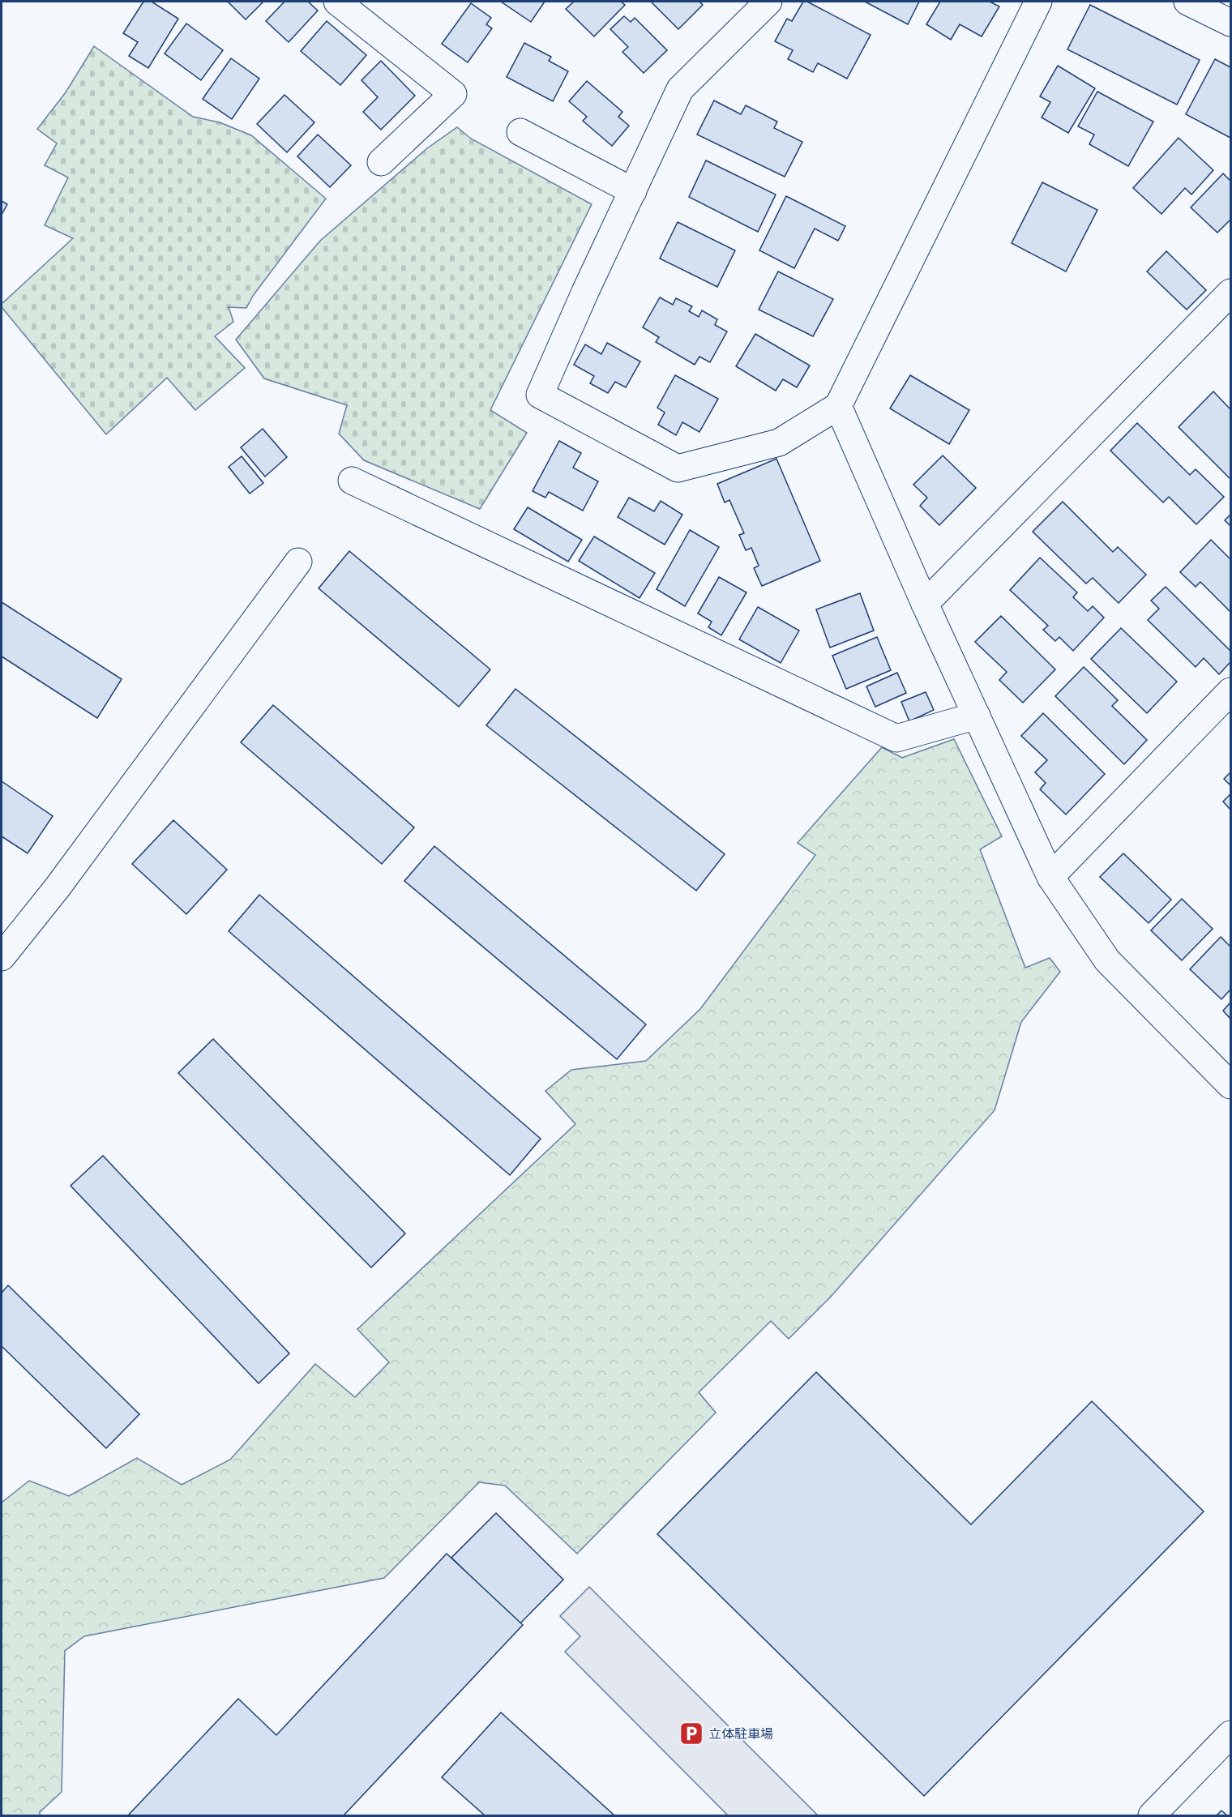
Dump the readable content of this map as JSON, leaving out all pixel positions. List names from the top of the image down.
{
  "places": {
    "parking": ["立体駐車場"]
  }
}
